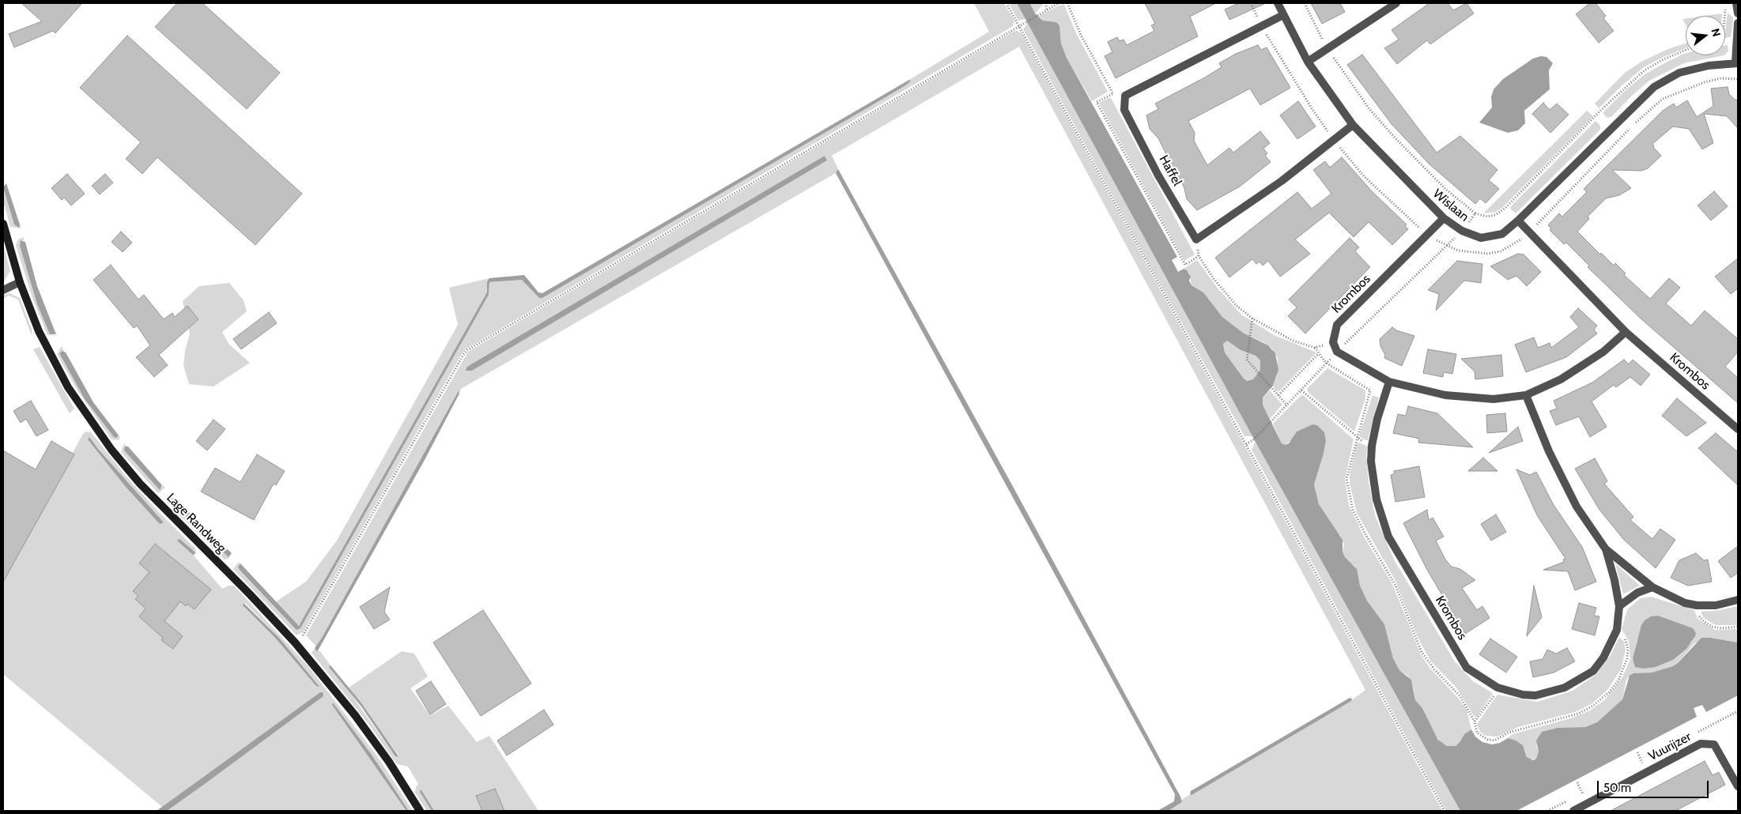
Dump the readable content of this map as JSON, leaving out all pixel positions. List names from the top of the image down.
{
  "streets": {
    "street": [
      "Haffel",
      "Wislaan",
      "Krombos",
      "Lage Randweg",
      "Vuurijzer"
    ]
  },
  "crossings": [
    ["Wislaan", "Krombos"]
  ],
  "scale_bar": "50 m",
  "north": "right"
}
